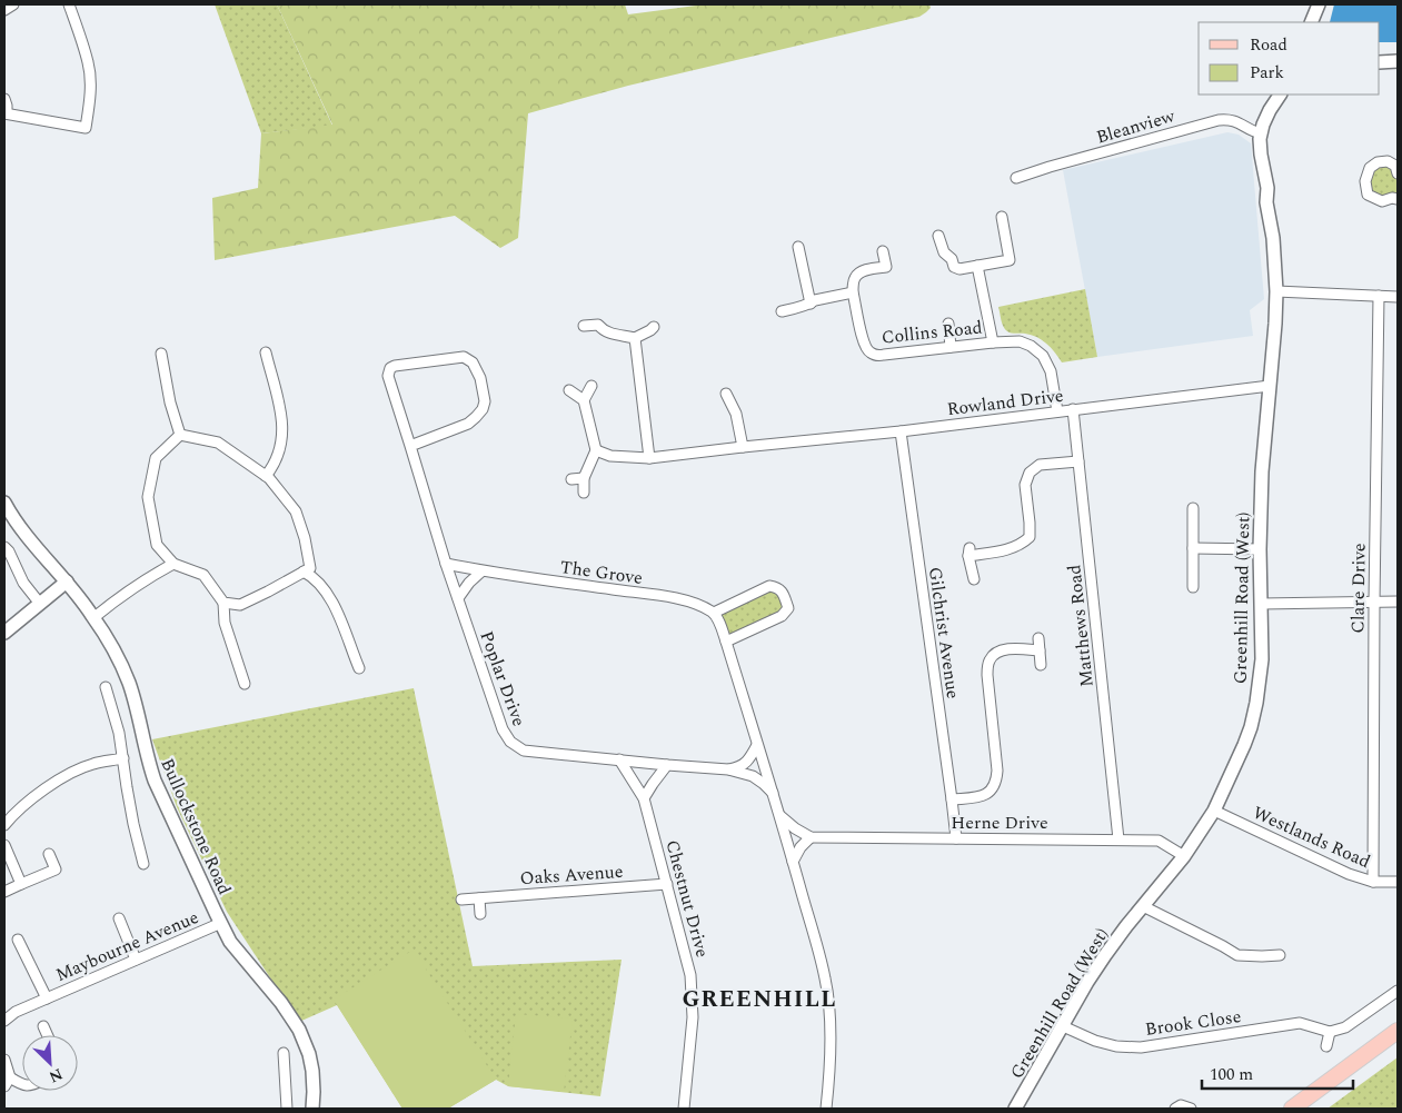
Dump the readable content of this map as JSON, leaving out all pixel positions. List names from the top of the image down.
{
  "streets": {
    "street": [
      "Bleanview",
      "Collins Road",
      "Rowland Drive",
      "The Grove",
      "Clare Drive",
      "Greenhill Road (West)",
      "Matthews Road",
      "Gilchrist Avenue",
      "Poplar Drive",
      "Herne Drive",
      "Bullockstone Road",
      "Westlands Road",
      "Oaks Avenue",
      "Chestnut Drive",
      "Maybourne Avenue",
      "Brook Close"
    ]
  },
  "crossings": [
    ["Bleanview", "Greenhill Road (West)"],
    ["Collins Road", "Rowland Drive"],
    ["Rowland Drive", "Greenhill Road (West)"],
    ["Rowland Drive", "Matthews Road"],
    ["Rowland Drive", "Gilchrist Avenue"],
    ["The Grove", "Poplar Drive"],
    ["Clare Drive", "Westlands Road"],
    ["Greenhill Road (West)", "Herne Drive"],
    ["Greenhill Road (West)", "Westlands Road"],
    ["Greenhill Road (West)", "Brook Close"],
    ["Matthews Road", "Herne Drive"],
    ["Gilchrist Avenue", "Herne Drive"],
    ["Poplar Drive", "Chestnut Drive"],
    ["Bullockstone Road", "Maybourne Avenue"],
    ["Oaks Avenue", "Chestnut Drive"]
  ],
  "districts": ["GREENHILL"],
  "legend": ["Road", "Park"],
  "scale_bar": "100 m",
  "north": "bottom right"
}
